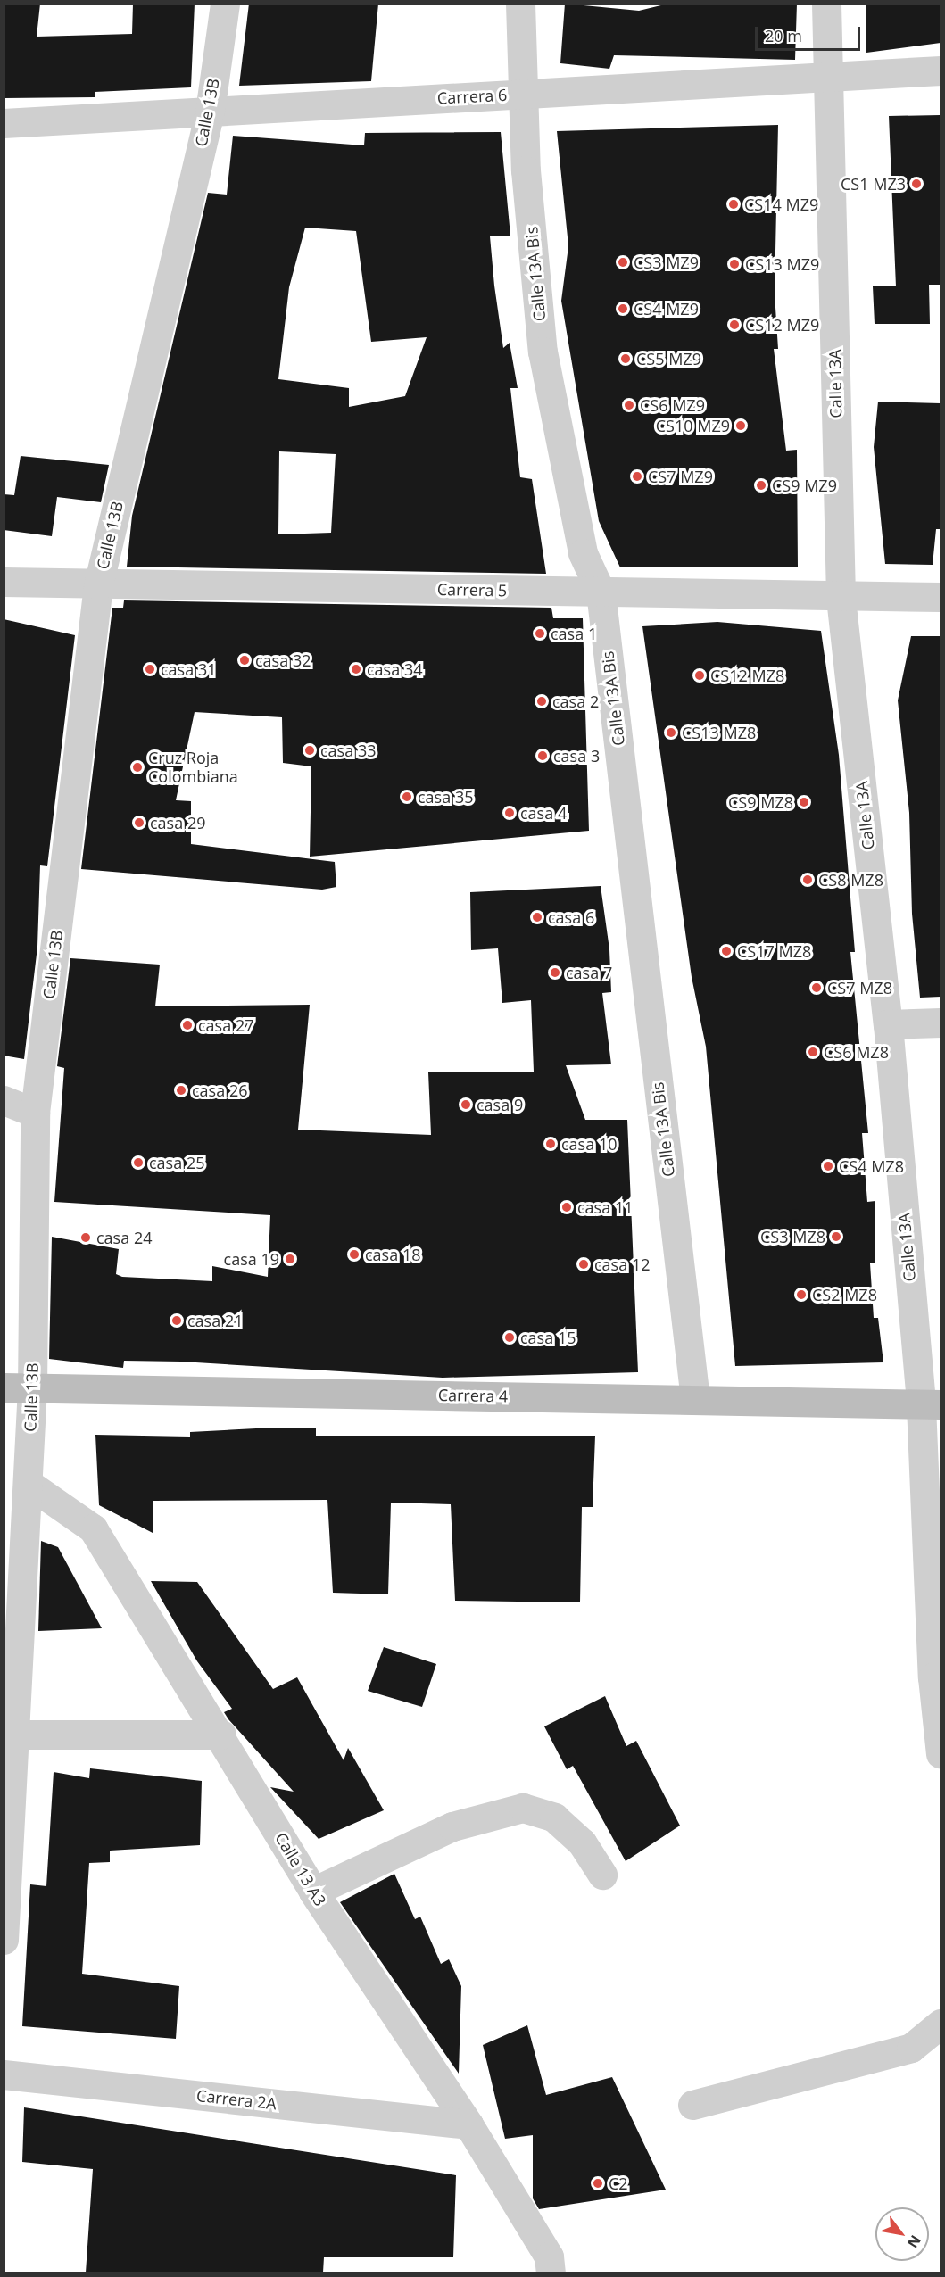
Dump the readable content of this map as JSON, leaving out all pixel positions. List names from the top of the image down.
{
  "streets": {
    "main road": ["Carrera 4"],
    "street": [
      "Carrera 6",
      "Calle 13B",
      "Calle 13A Bis",
      "Calle 13A",
      "Carrera 5",
      "Calle 13 A3",
      "Carrera 2A"
    ]
  },
  "crossings": [
    ["Carrera 6", "Calle 13B"],
    ["Carrera 6", "Calle 13A Bis"],
    ["Carrera 6", "Calle 13A"],
    ["Calle 13B", "Carrera 5"],
    ["Calle 13B", "Carrera 4"],
    ["Calle 13B", "Calle 13 A3"],
    ["Calle 13A Bis", "Carrera 5"],
    ["Calle 13A Bis", "Carrera 4"],
    ["Calle 13A", "Carrera 5"],
    ["Calle 13A", "Carrera 4"],
    ["Calle 13 A3", "Carrera 2A"]
  ],
  "places": [
    "CS1 MZ3",
    "CS14 MZ9",
    "CS3 MZ9",
    "CS13 MZ9",
    "CS4 MZ9",
    "CS12 MZ9",
    "CS5 MZ9",
    "CS6 MZ9",
    "CS10 MZ9",
    "CS7 MZ9",
    "CS9 MZ9",
    "casa 1",
    "casa 32",
    "casa 31",
    "casa 34",
    "CS12 MZ8",
    "casa 2",
    "CS13 MZ8",
    "casa 33",
    "casa 3",
    "Cruz Roja Colombiana",
    "casa 35",
    "CS9 MZ8",
    "casa 4",
    "casa 29",
    "CS8 MZ8",
    "casa 6",
    "CS17 MZ8",
    "casa 7",
    "CS7 MZ8",
    "casa 27",
    "CS6 MZ8",
    "casa 26",
    "casa 9",
    "casa 10",
    "casa 25",
    "CS4 MZ8",
    "casa 11",
    "CS3 MZ8",
    "casa 24",
    "casa 18",
    "casa 19",
    "casa 12",
    "CS2 MZ8",
    "casa 21",
    "casa 15",
    "C2"
  ],
  "scale_bar": "20 m",
  "north": "bottom right"
}
